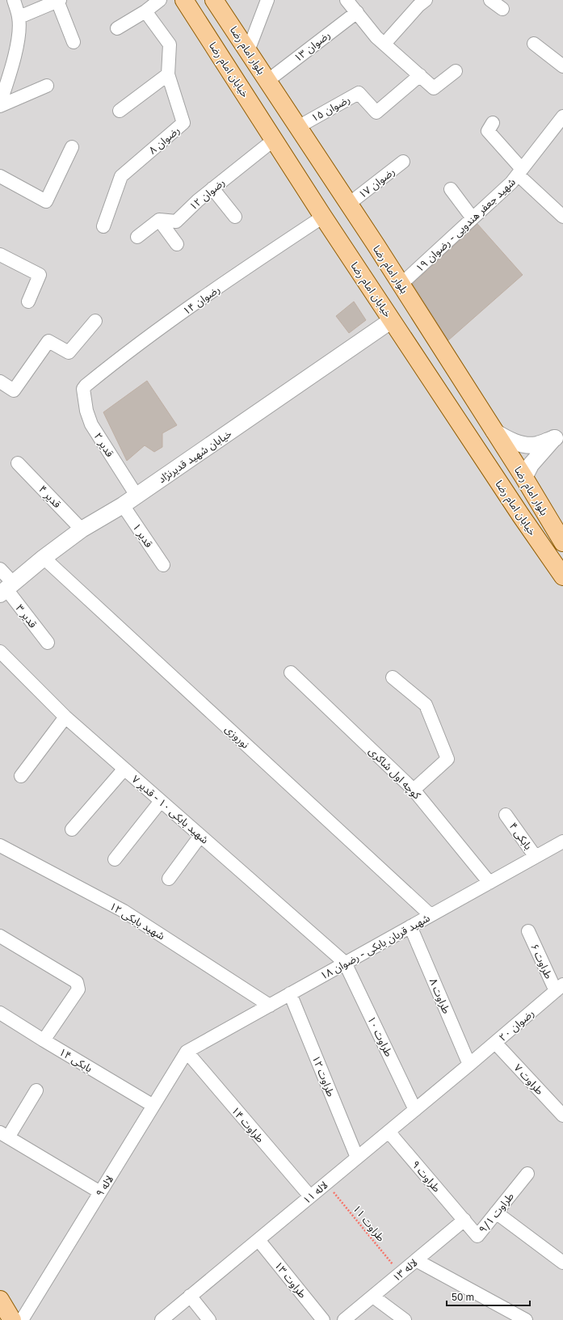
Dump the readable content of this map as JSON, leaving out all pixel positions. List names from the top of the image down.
{
  "streets": {
    "main road": ["بلوار امام رضا", "خیابان امام رضا"],
    "street": [
      "رضوان ۱۳",
      "رضوان ۱۵",
      "رضوان ۸",
      "رضوان ۱۷",
      "رضوان ۱۲",
      "شهید جعفر هندویی - رضوان ۱۹",
      "رضوان ۱۴",
      "قدیر ۲",
      "خيابان شهيد قديرنژاد",
      "قدیر ۴",
      "قدیر ۱",
      "قدیر ۳",
      "نوروزی",
      "کوچه اول شاکری",
      "شهید بابکی ۱۰ - قدیر ۷",
      "بابکی ۴",
      "شهید بابکی ۱۲",
      "شهید قربان بابکی - رضوان ۱۸",
      "طراوت ۶",
      "طراوت ۸",
      "رضوان ۲۰",
      "طراوت ۱۰",
      "بابکی ۱۴",
      "طراوت ۱۲",
      "طراوت ۷",
      "طراوت ۱۴",
      "طراوت ۹",
      "لاله ۹",
      "لاله ۱۱",
      "طراوت ۹/۱",
      "لاله ۱۳",
      "طراوت ۱۳"
    ],
    "path": ["طراوت ۱۱"]
  },
  "crossings": [
    ["رضوان ۱۳", "بلوار امام رضا"],
    ["بلوار امام رضا", "رضوان ۱۵"],
    ["بلوار امام رضا", "رضوان ۱۷"],
    ["بلوار امام رضا", "شهید جعفر هندویی - رضوان ۱۹"],
    ["خیابان امام رضا", "رضوان ۱۲"],
    ["خیابان امام رضا", "رضوان ۱۴"],
    ["خیابان امام رضا", "خيابان شهيد قديرنژاد"],
    ["رضوان ۱۴", "قدیر ۲"],
    ["قدیر ۲", "خيابان شهيد قديرنژاد"],
    ["خيابان شهيد قديرنژاد", "قدیر ۴"],
    ["خيابان شهيد قديرنژاد", "قدیر ۱"],
    ["خيابان شهيد قديرنژاد", "قدیر ۳"],
    ["خيابان شهيد قديرنژاد", "نوروزی"],
    ["نوروزی", "شهید قربان بابکی - رضوان ۱۸"],
    ["کوچه اول شاکری", "شهید قربان بابکی - رضوان ۱۸"],
    ["شهید بابکی ۱۰ - قدیر ۷", "شهید قربان بابکی - رضوان ۱۸"],
    ["شهید بابکی ۱۰ - قدیر ۷", "طراوت ۱۰"],
    ["بابکی ۴", "شهید قربان بابکی - رضوان ۱۸"],
    ["شهید بابکی ۱۲", "شهید قربان بابکی - رضوان ۱۸"],
    ["شهید قربان بابکی - رضوان ۱۸", "طراوت ۸"],
    ["شهید قربان بابکی - رضوان ۱۸", "طراوت ۱۰"],
    ["شهید قربان بابکی - رضوان ۱۸", "طراوت ۱۲"],
    ["شهید قربان بابکی - رضوان ۱۸", "طراوت ۱۴"],
    ["شهید قربان بابکی - رضوان ۱۸", "لاله ۹"],
    ["طراوت ۶", "رضوان ۲۰"],
    ["طراوت ۸", "رضوان ۲۰"],
    ["طراوت ۸", "لاله ۱۱"],
    ["رضوان ۲۰", "طراوت ۷"],
    ["رضوان ۲۰", "لاله ۱۱"],
    ["طراوت ۱۰", "لاله ۱۱"],
    ["بابکی ۱۴", "لاله ۹"],
    ["طراوت ۱۲", "لاله ۱۱"],
    ["طراوت ۱۴", "لاله ۹"],
    ["طراوت ۱۴", "لاله ۱۱"],
    ["طراوت ۹", "لاله ۱۱"],
    ["طراوت ۹", "طراوت ۹/۱"],
    ["طراوت ۹", "لاله ۱۳"],
    ["لاله ۱۱", "طراوت ۱۱"],
    ["لاله ۱۱", "طراوت ۱۳"],
    ["طراوت ۹/۱", "لاله ۱۳"],
    ["طراوت ۱۱", "لاله ۱۳"]
  ],
  "scale_bar": "50 m"
}
